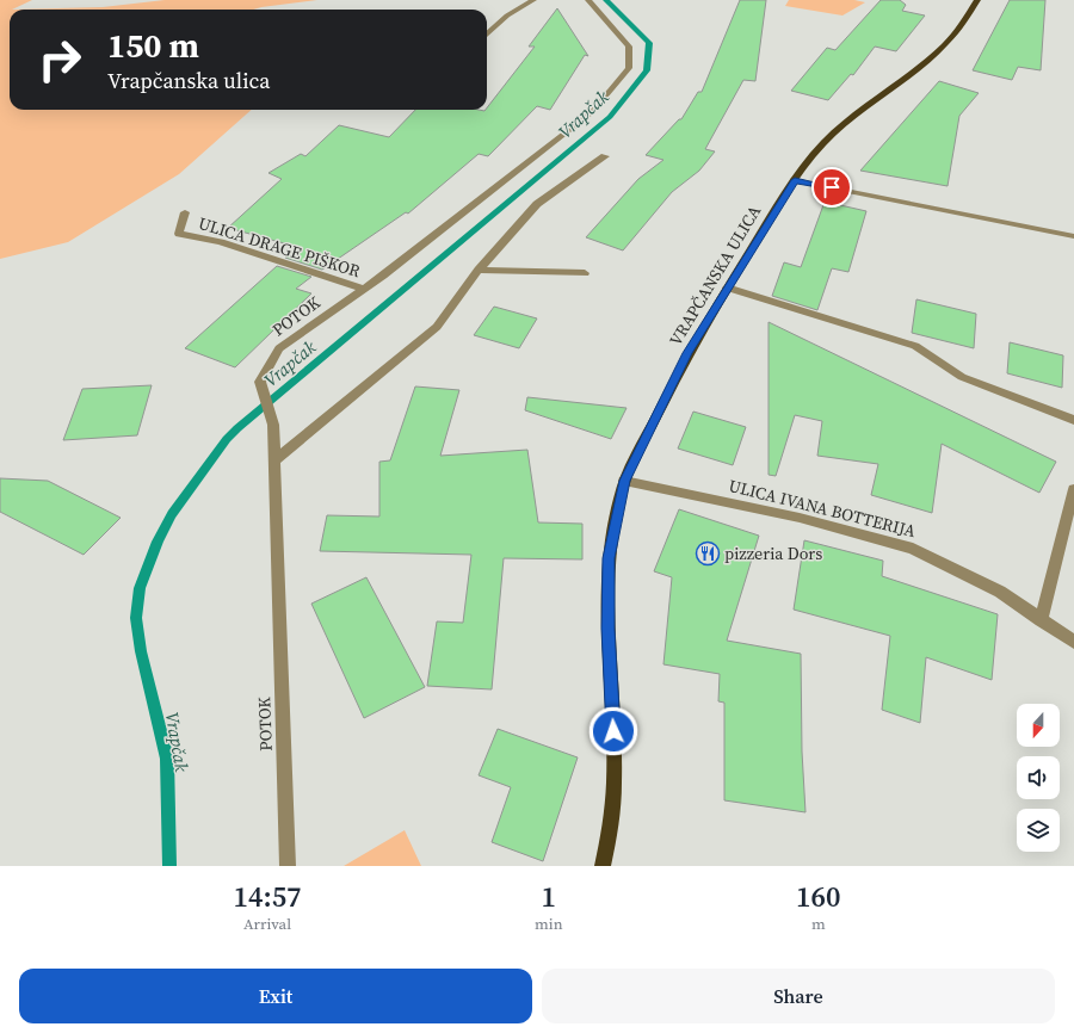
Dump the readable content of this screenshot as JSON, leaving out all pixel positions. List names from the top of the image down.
{
  "streets": {
    "main road": ["VRAPČANSKA ULICA"],
    "street": ["ULICA DRAGE PIŠKOR", "POTOK", "ULICA IVANA BOTTERIJA"]
  },
  "crossings": [
    ["ULICA DRAGE PIŠKOR", "POTOK"],
    ["VRAPČANSKA ULICA", "ULICA IVANA BOTTERIJA"]
  ],
  "water": ["Vrapčak"],
  "places": {
    "restaurant": ["pizzeria Dors"]
  },
  "north": "bottom",
  "page": {
    "turn": ["150 m", "Vrapčanska ulica"],
    "eta": [
      "14:57",
      "Arrival",
      "1",
      "min",
      "160",
      "m"
    ],
    "buttons": ["Exit", "Share"]
  }
}
